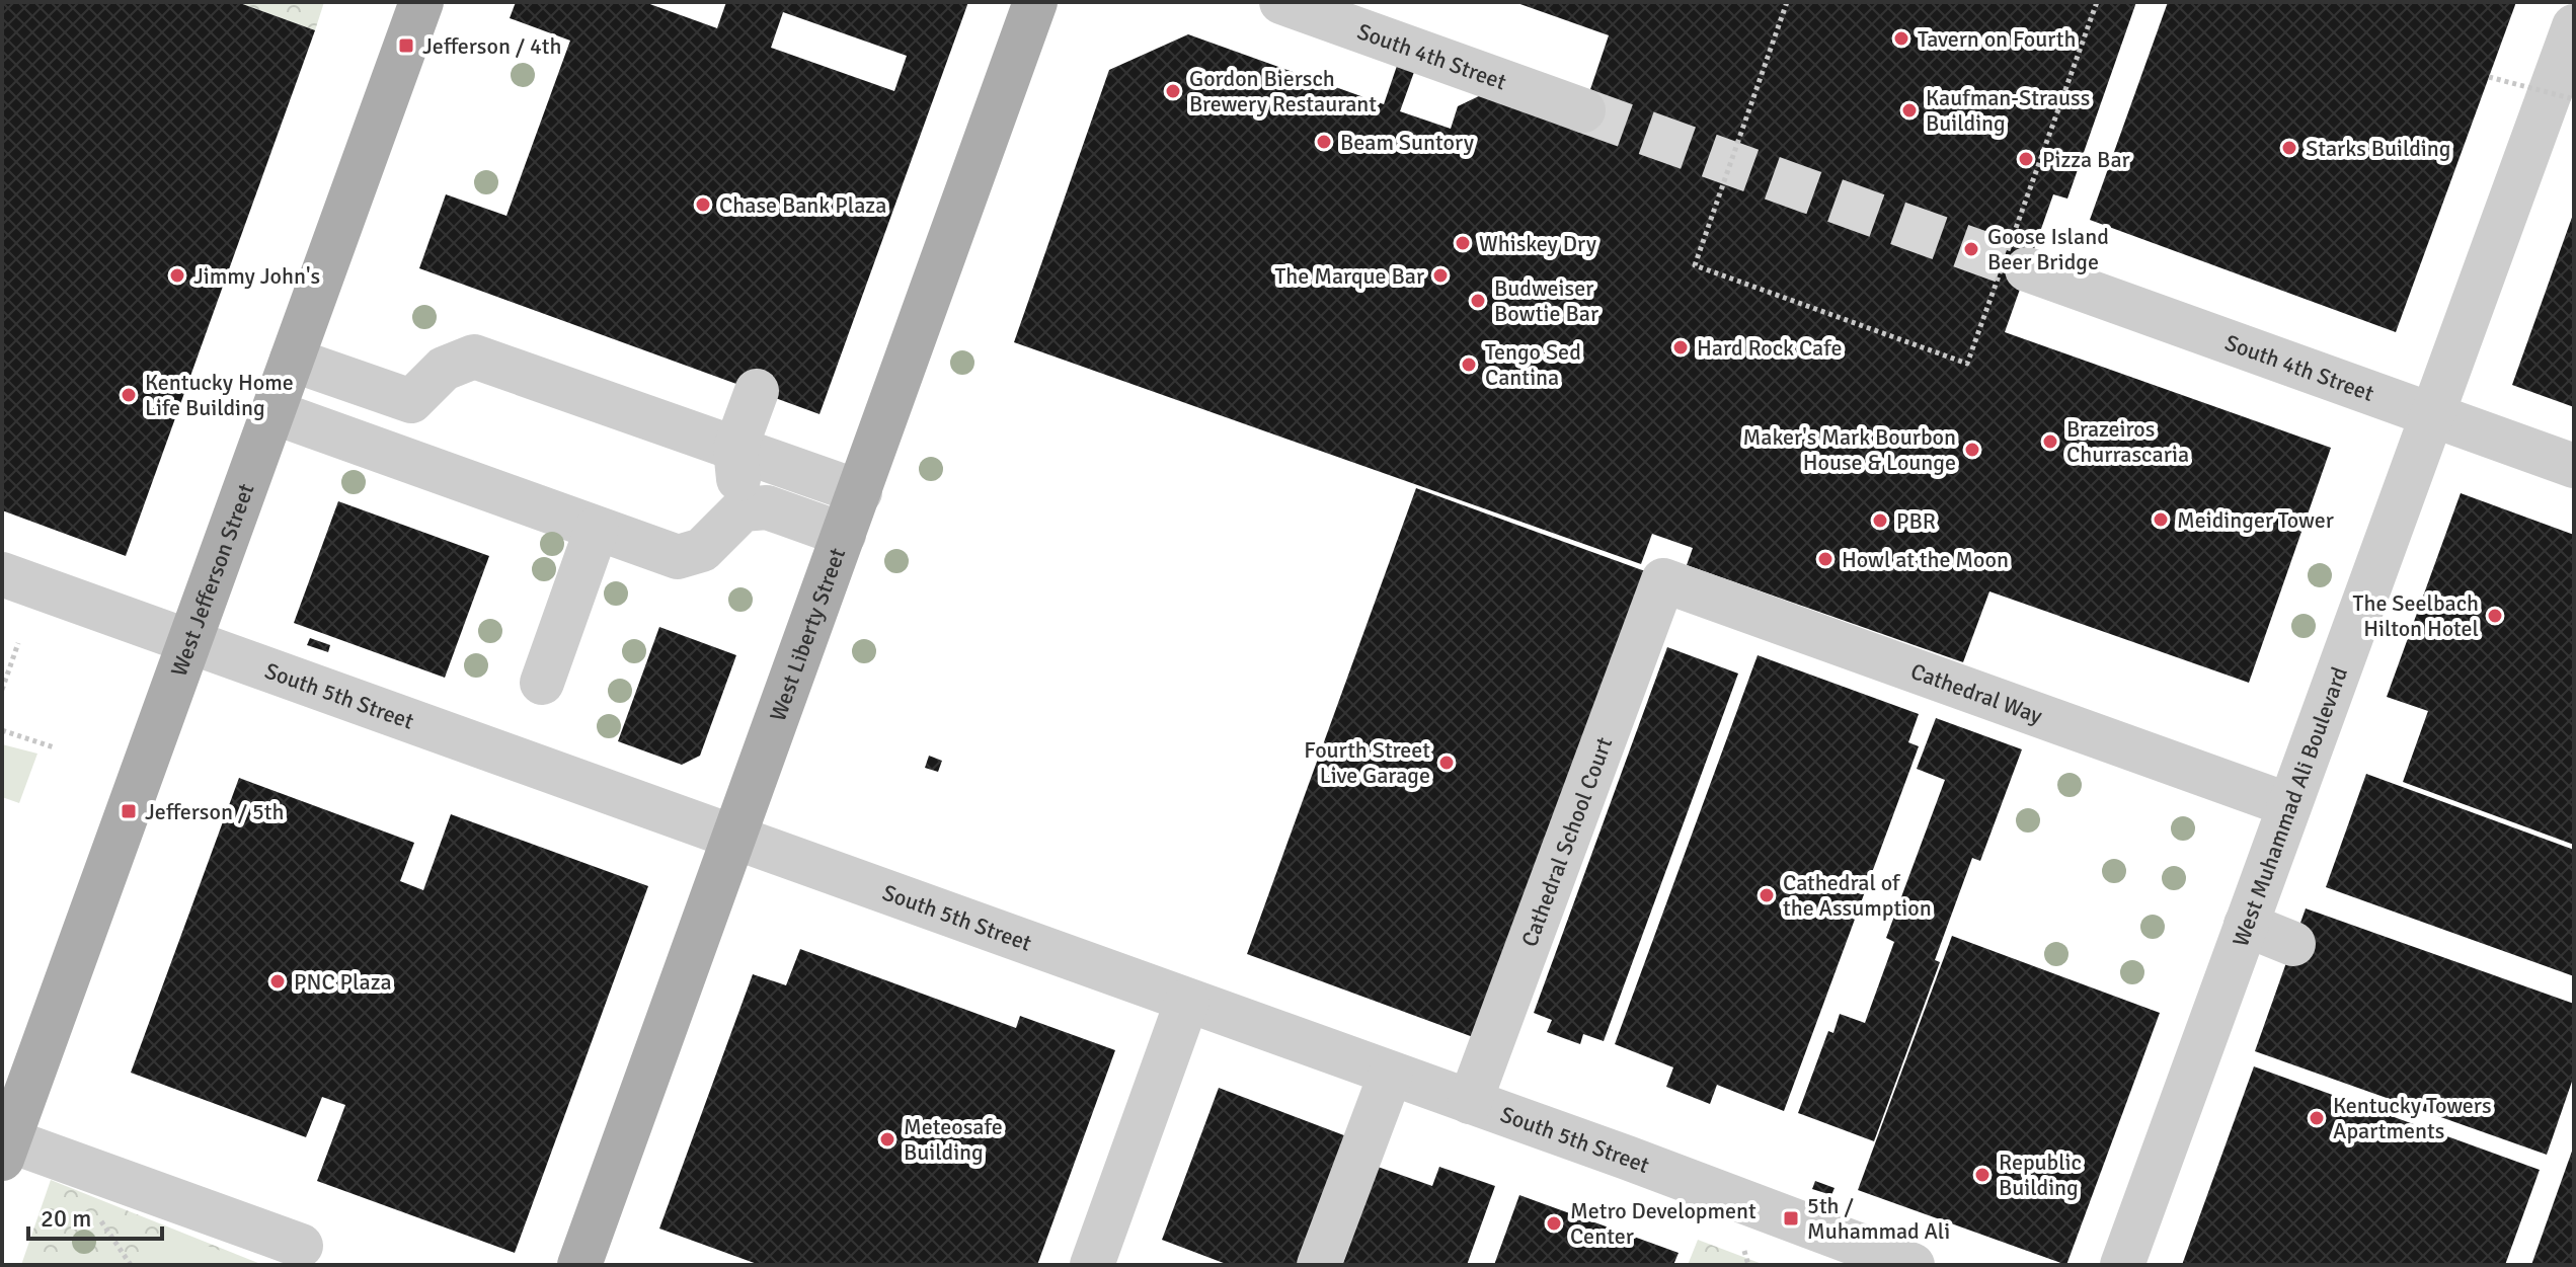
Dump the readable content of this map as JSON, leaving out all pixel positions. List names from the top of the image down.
{
  "streets": {
    "main road": ["West Jefferson Street", "West Liberty Street"],
    "street": [
      "South 4th Street",
      "Cathedral Way",
      "South 5th Street",
      "West Muhammad Ali Boulevard",
      "Cathedral School Court"
    ]
  },
  "crossings": [
    ["South 4th Street", "West Muhammad Ali Boulevard"],
    ["West Jefferson Street", "South 5th Street"],
    ["West Liberty Street", "South 5th Street"],
    ["Cathedral Way", "West Muhammad Ali Boulevard"],
    ["Cathedral Way", "Cathedral School Court"],
    ["South 5th Street", "Cathedral School Court"]
  ],
  "places": {
    "other": [
      "Tavern on Fourth",
      "Gordon Biersch Brewery Restaurant",
      "Kaufman-Strauss Building",
      "Beam Suntory",
      "Starks Building",
      "Pizza Bar",
      "Chase Bank Plaza",
      "Whiskey Dry",
      "Goose Island Beer Bridge",
      "Jimmy John's",
      "The Marque Bar",
      "Budweiser Bowtie Bar",
      "Hard Rock Cafe",
      "Tengo Sed Cantina",
      "Kentucky Home Life Building",
      "Brazeiros Churrascaria",
      "Maker's Mark Bourbon House & Lounge",
      "Meidinger Tower",
      "PBR",
      "Howl at the Moon",
      "The Seelbach Hilton Hotel",
      "Fourth Street Live Garage",
      "Cathedral of the Assumption",
      "PNC Plaza",
      "Kentucky Towers Apartments",
      "Meteosafe Building",
      "Republic Building",
      "Metro Development Center"
    ],
    "transit": ["Jefferson / 4th", "Jefferson / 5th", "5th / Muhammad Ali"]
  },
  "scale_bar": "20 m"
}
